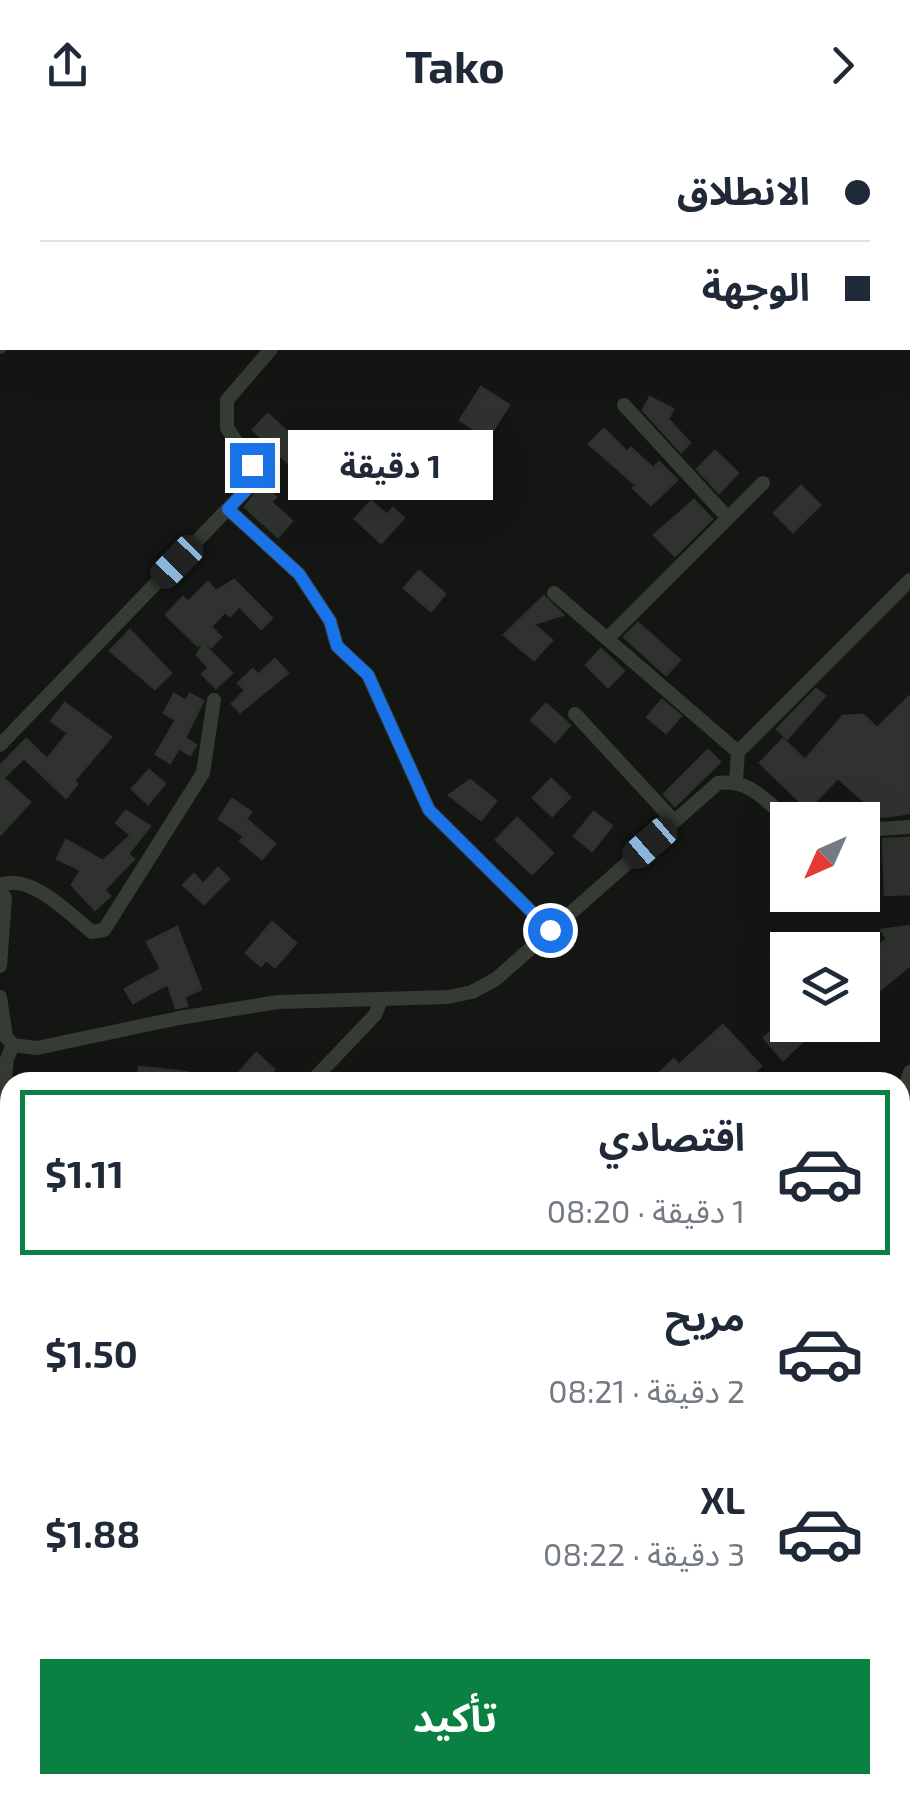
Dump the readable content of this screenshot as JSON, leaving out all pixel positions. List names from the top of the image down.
{
  "north": "bottom left",
  "page": {
    "header": "Tako",
    "banner": ["الانطلاق", "الوجهة"],
    "bubble": "1 دقيقة",
    "list": [
      {
        "name": "اقتصادي",
        "note": "1 دقيقة · 08:20",
        "value": "$1.11"
      },
      {
        "name": "مريح",
        "note": "2 دقيقة · 08:21",
        "value": "$1.50"
      },
      {
        "name": "XL",
        "note": "3 دقيقة · 08:22",
        "value": "$1.88"
      }
    ],
    "buttons": "تأكيد"
  }
}
